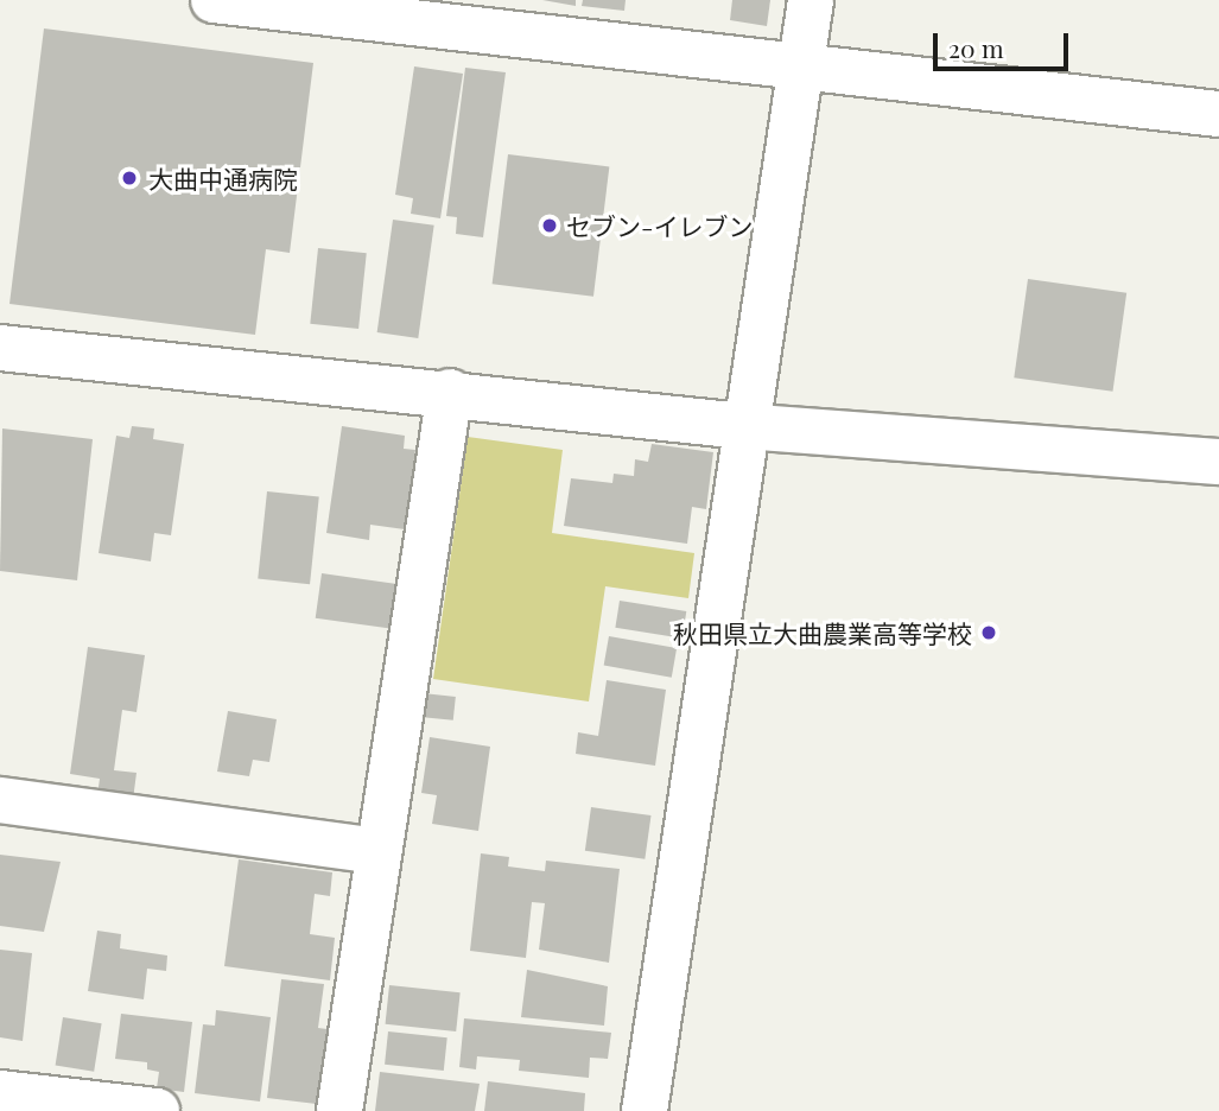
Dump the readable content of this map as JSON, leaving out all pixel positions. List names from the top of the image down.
{
  "places": ["大曲中通病院", "セブン-イレブン", "秋田県立大曲農業高等学校"],
  "scale_bar": "20 m"
}
